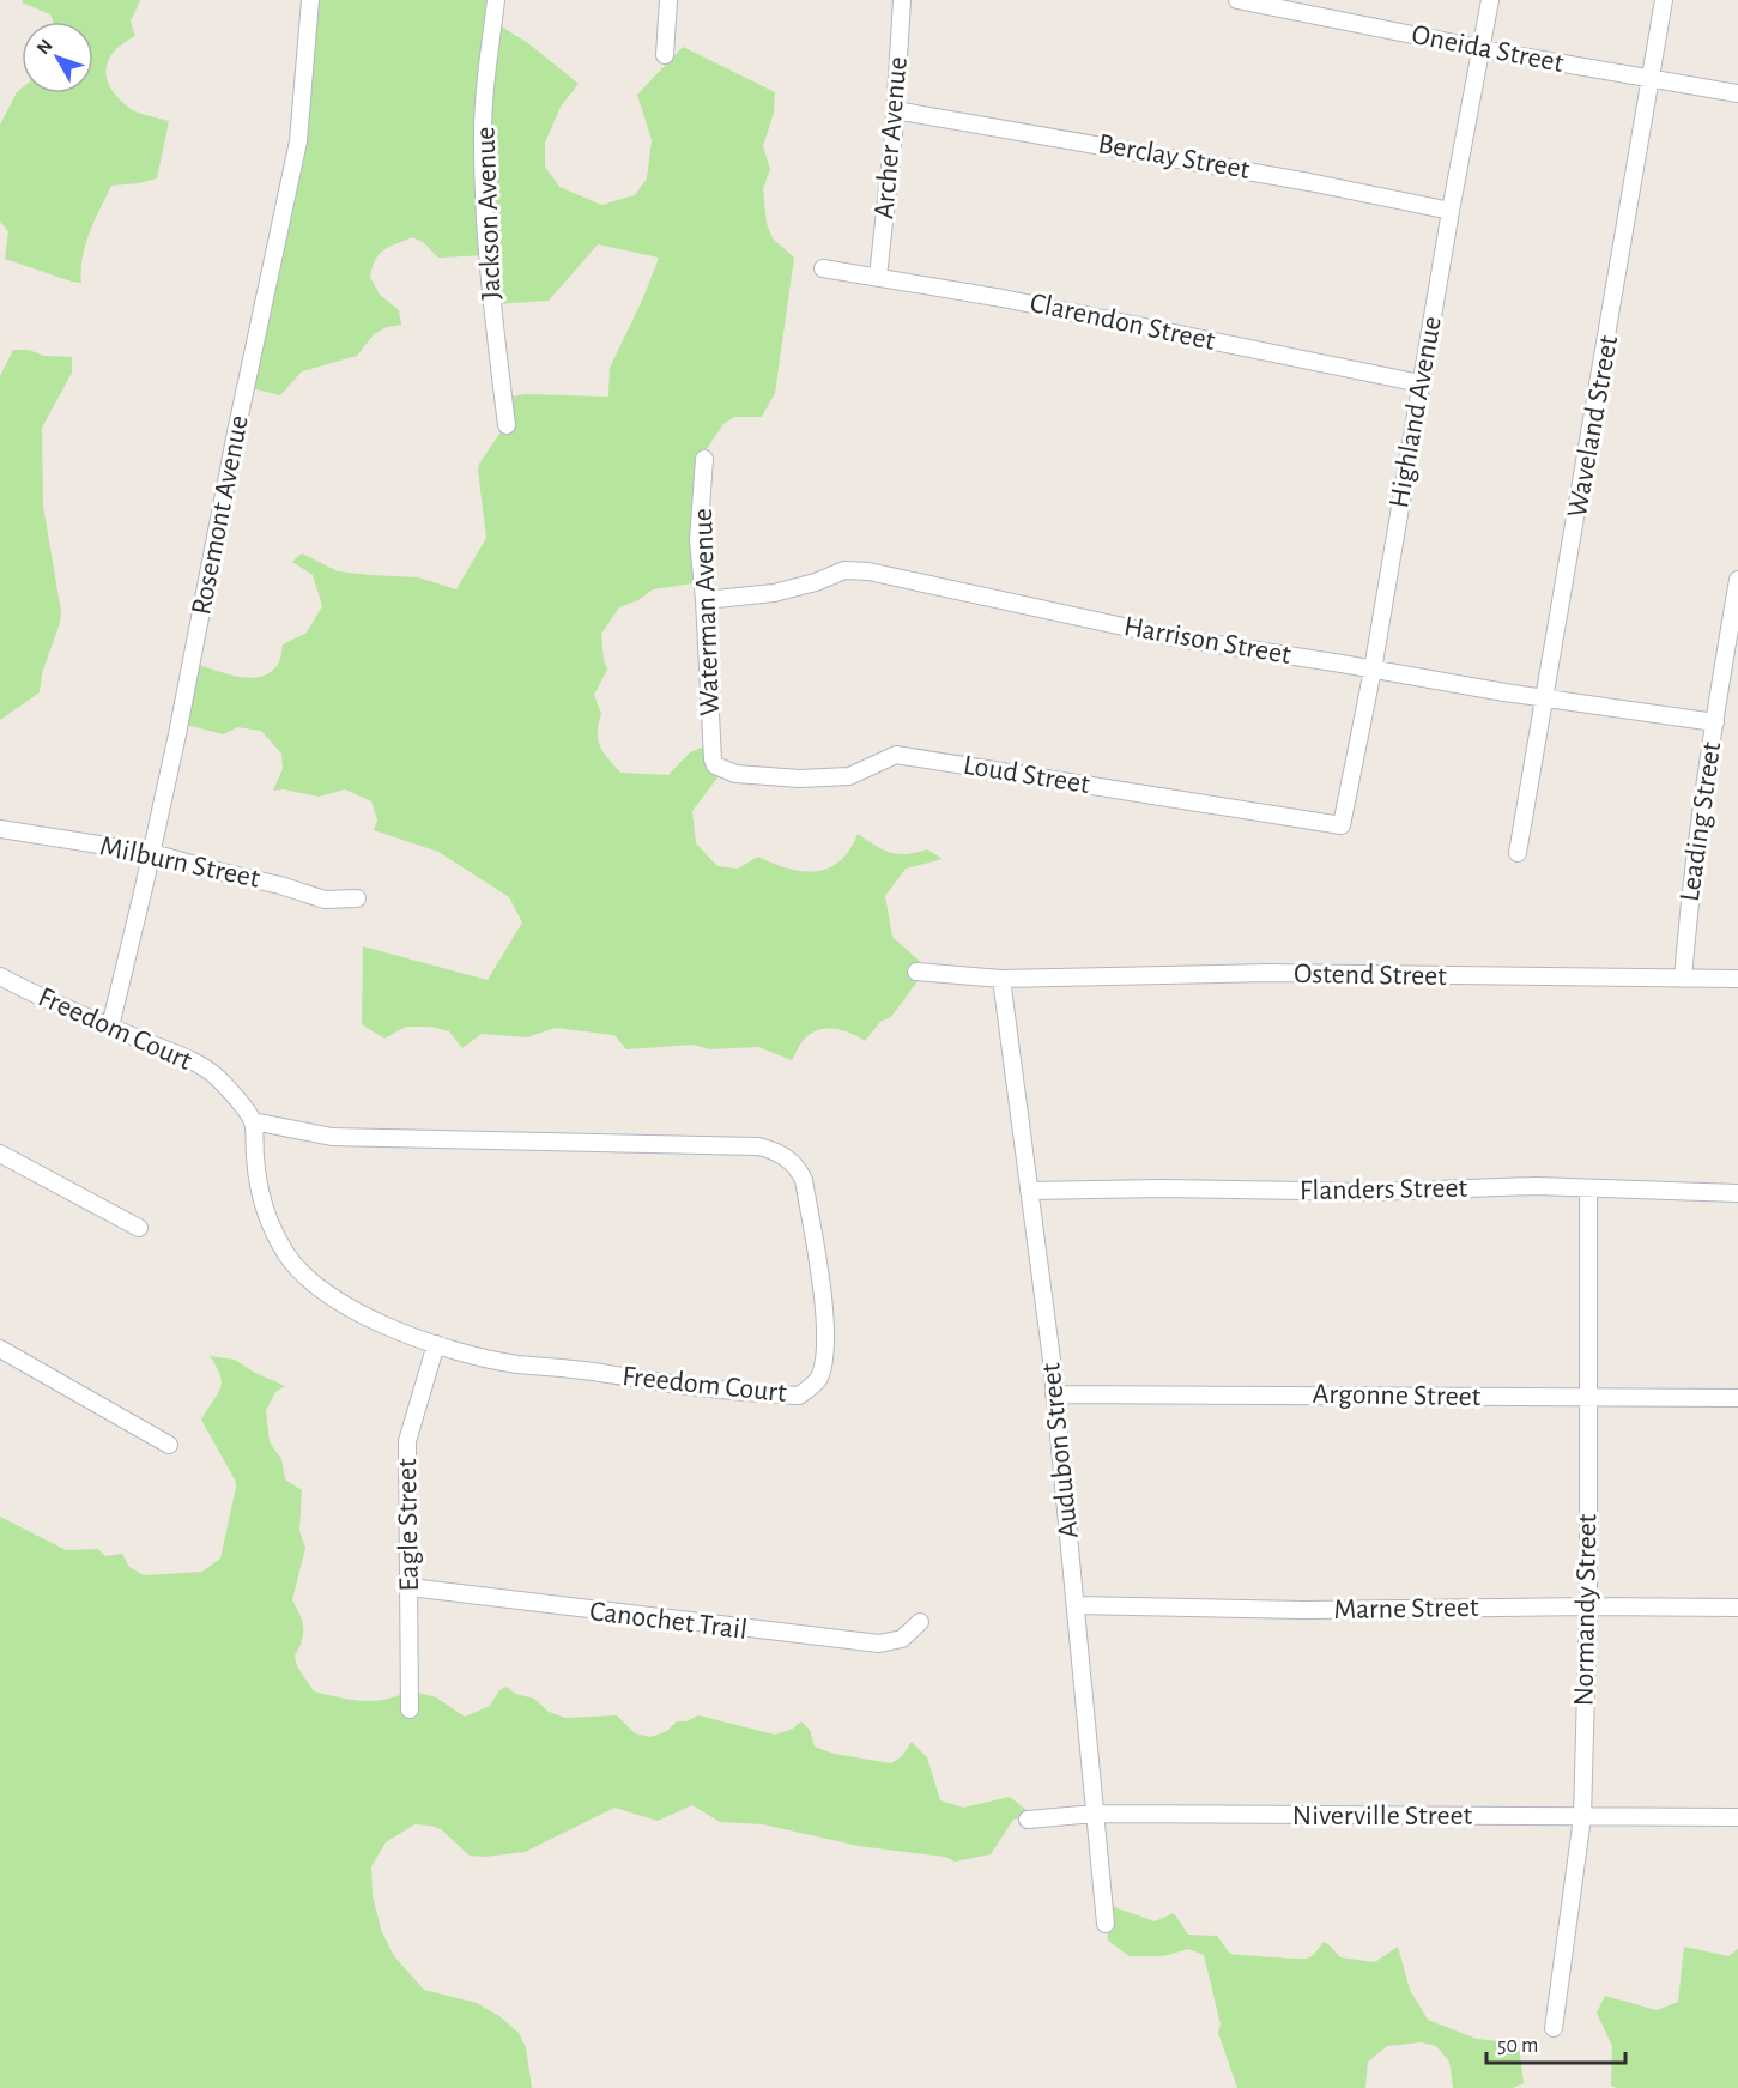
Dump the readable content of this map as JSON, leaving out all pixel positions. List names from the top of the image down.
{
  "streets": {
    "street": [
      "Oneida Street",
      "Archer Avenue",
      "Berclay Street",
      "Jackson Avenue",
      "Clarendon Street",
      "Highland Avenue",
      "Waveland Street",
      "Rosemont Avenue",
      "Waterman Avenue",
      "Harrison Street",
      "Loud Street",
      "Leading Street",
      "Milburn Street",
      "Ostend Street",
      "Freedom Court",
      "Flanders Street",
      "Argonne Street",
      "Audubon Street",
      "Eagle Street",
      "Marne Street",
      "Normandy Street",
      "Canochet Trail",
      "Niverville Street"
    ]
  },
  "crossings": [
    ["Oneida Street", "Highland Avenue"],
    ["Oneida Street", "Waveland Street"],
    ["Archer Avenue", "Berclay Street"],
    ["Archer Avenue", "Clarendon Street"],
    ["Berclay Street", "Highland Avenue"],
    ["Clarendon Street", "Highland Avenue"],
    ["Highland Avenue", "Harrison Street"],
    ["Highland Avenue", "Loud Street"],
    ["Waveland Street", "Harrison Street"],
    ["Rosemont Avenue", "Milburn Street"],
    ["Rosemont Avenue", "Freedom Court"],
    ["Waterman Avenue", "Harrison Street"],
    ["Waterman Avenue", "Loud Street"],
    ["Harrison Street", "Leading Street"],
    ["Leading Street", "Ostend Street"],
    ["Ostend Street", "Audubon Street"],
    ["Freedom Court", "Eagle Street"],
    ["Flanders Street", "Audubon Street"],
    ["Flanders Street", "Normandy Street"],
    ["Argonne Street", "Audubon Street"],
    ["Argonne Street", "Normandy Street"],
    ["Audubon Street", "Marne Street"],
    ["Audubon Street", "Niverville Street"],
    ["Eagle Street", "Canochet Trail"],
    ["Marne Street", "Normandy Street"],
    ["Normandy Street", "Niverville Street"]
  ],
  "scale_bar": "50 m",
  "north": "top left"
}
